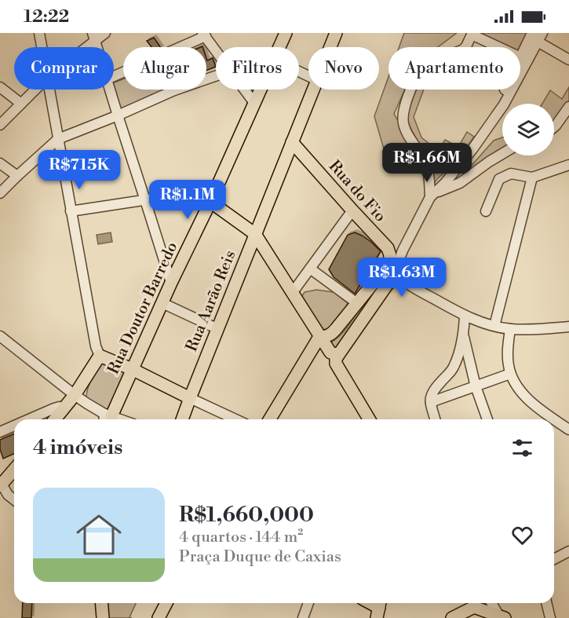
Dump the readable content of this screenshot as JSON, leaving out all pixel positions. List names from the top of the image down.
{
  "streets": {
    "main road": ["Rua do Fio", "Rua Aarão Reis", "Rua Doutor Barredo"]
  },
  "crossings": [
    ["Rua do Fio", "Rua Aarão Reis"]
  ],
  "page": {
    "status": "12:22",
    "chip": [
      "Comprar",
      "Alugar",
      "Filtros",
      "Novo",
      "Apartamento"
    ],
    "price": [
      "R$1.66M",
      "R$715K",
      "R$1.1M",
      "R$1.63M"
    ],
    "heading": "4 imóveis",
    "list": [
      {
        "name": "R$1,660,000",
        "note": "4 quartos · 144 m² · Praça Duque de Caxias"
      }
    ]
  }
}
